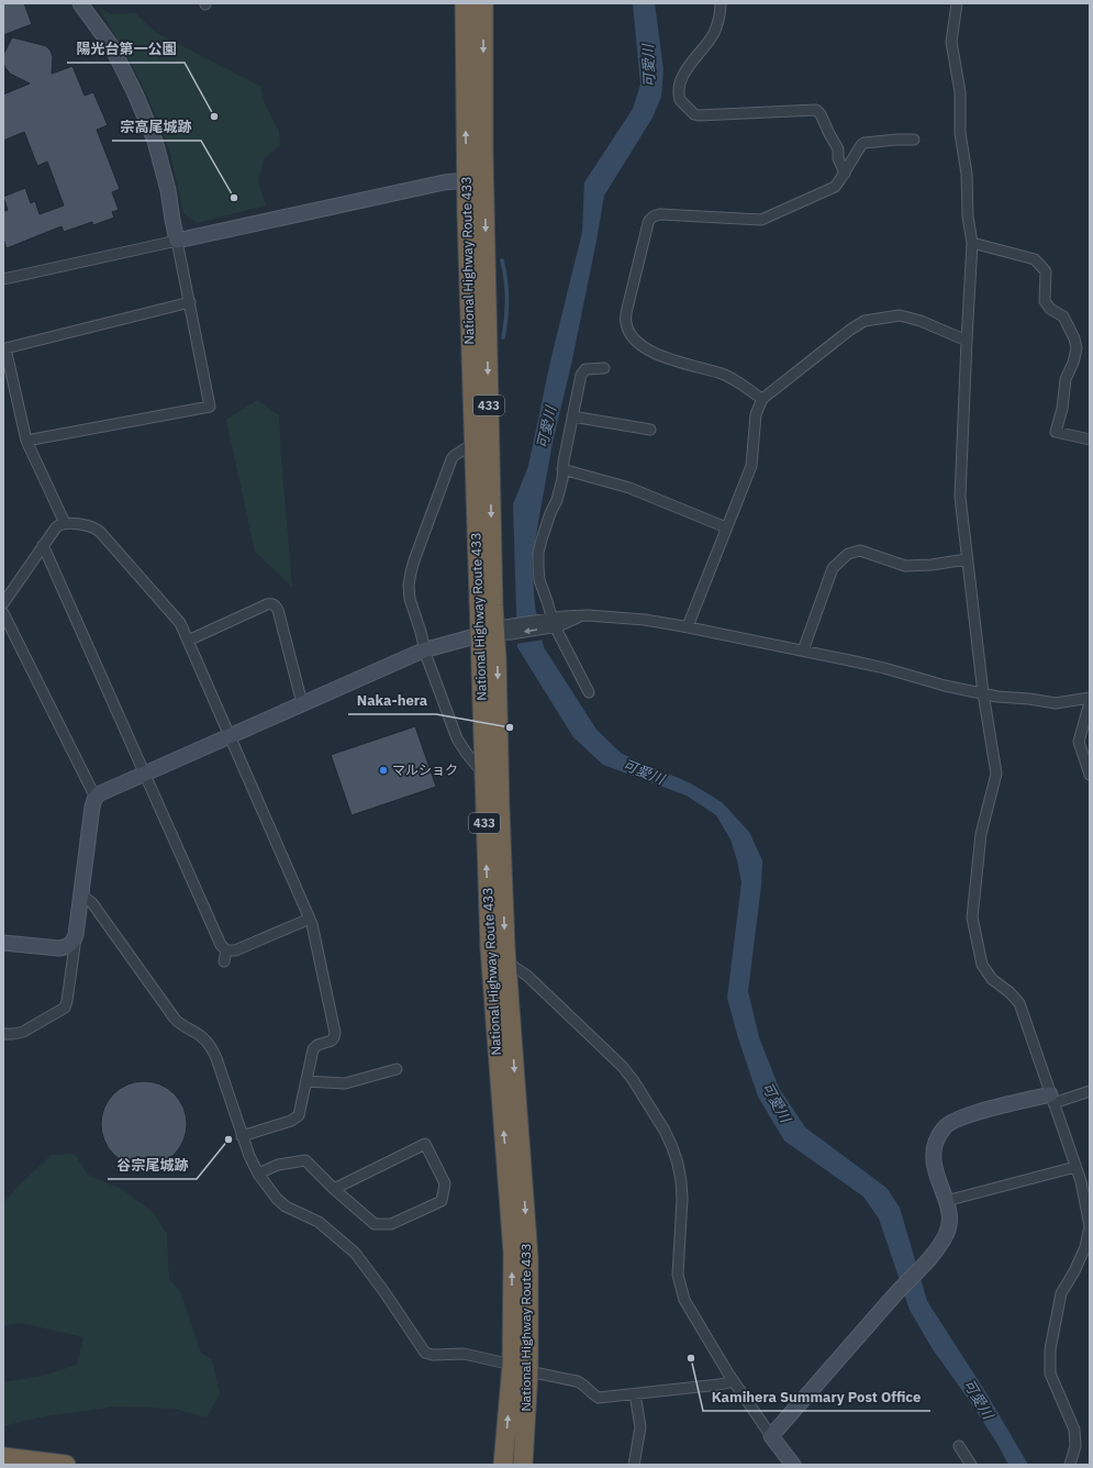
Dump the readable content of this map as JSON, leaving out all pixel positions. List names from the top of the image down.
{
  "streets": {
    "highway": ["National Highway Route 433", "433"]
  },
  "water": ["可愛川"],
  "places": [
    "陽光台第一公園",
    "宗高尾城跡",
    "Naka-hera",
    "マルショク",
    "谷宗尾城跡",
    "Kamihera Summary Post Office"
  ]
}
